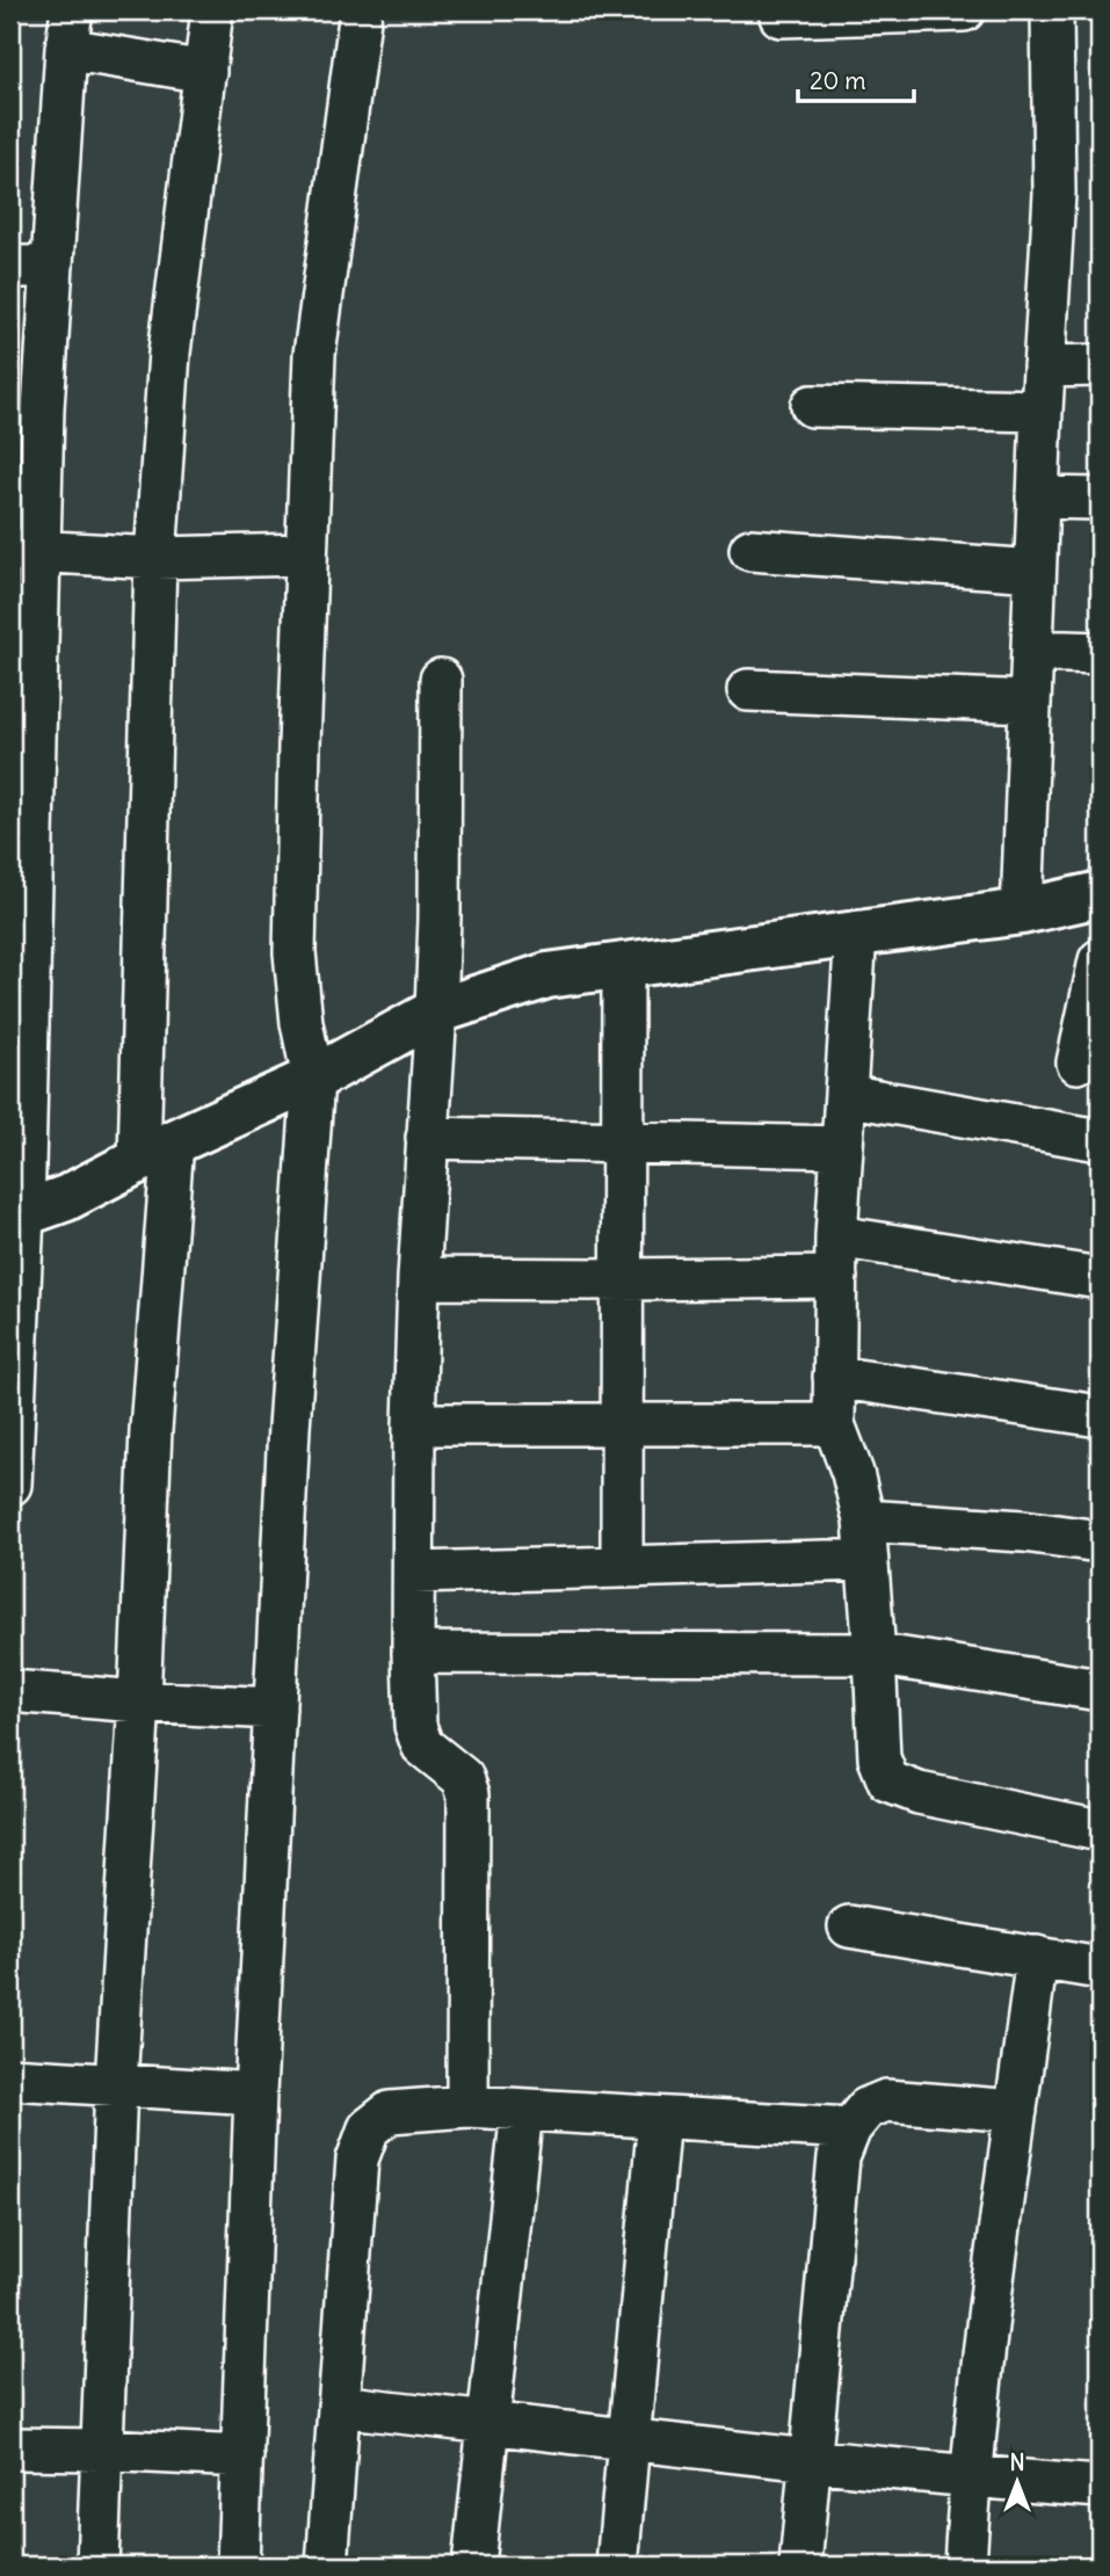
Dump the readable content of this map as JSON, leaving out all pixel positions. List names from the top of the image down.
{
  "scale_bar": "20 m",
  "north": "top"
}
